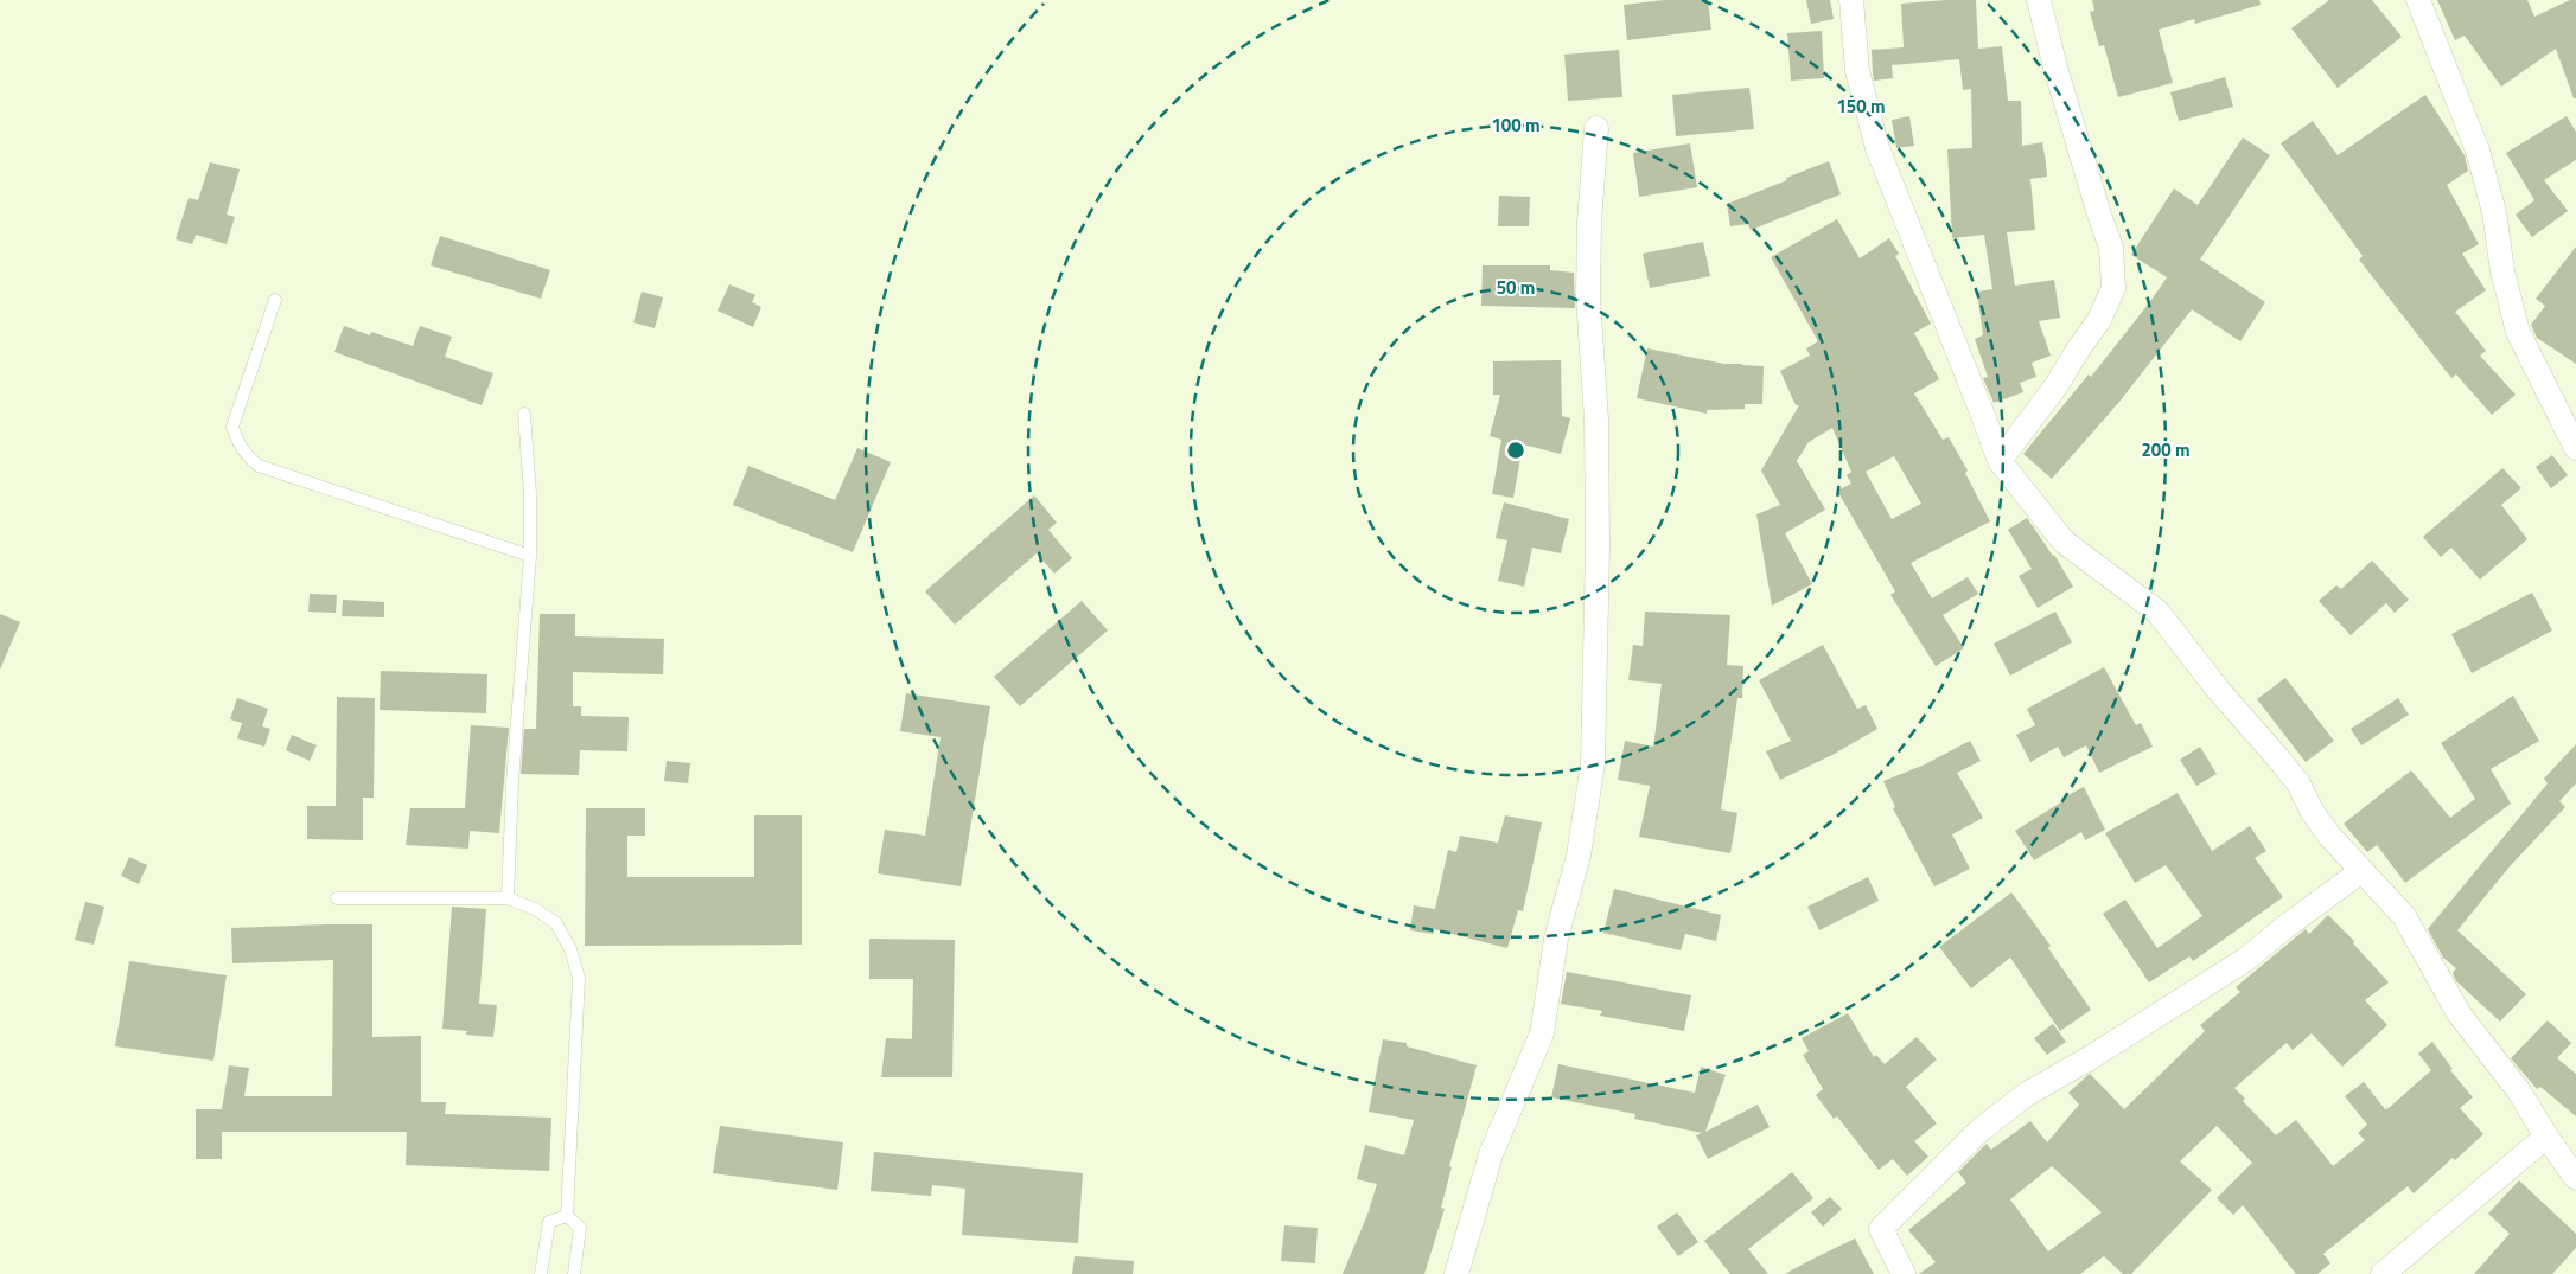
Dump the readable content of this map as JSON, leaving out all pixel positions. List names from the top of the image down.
{
  "rings": [
    "150 m",
    "100 m",
    "50 m",
    "200 m"
  ]
}
